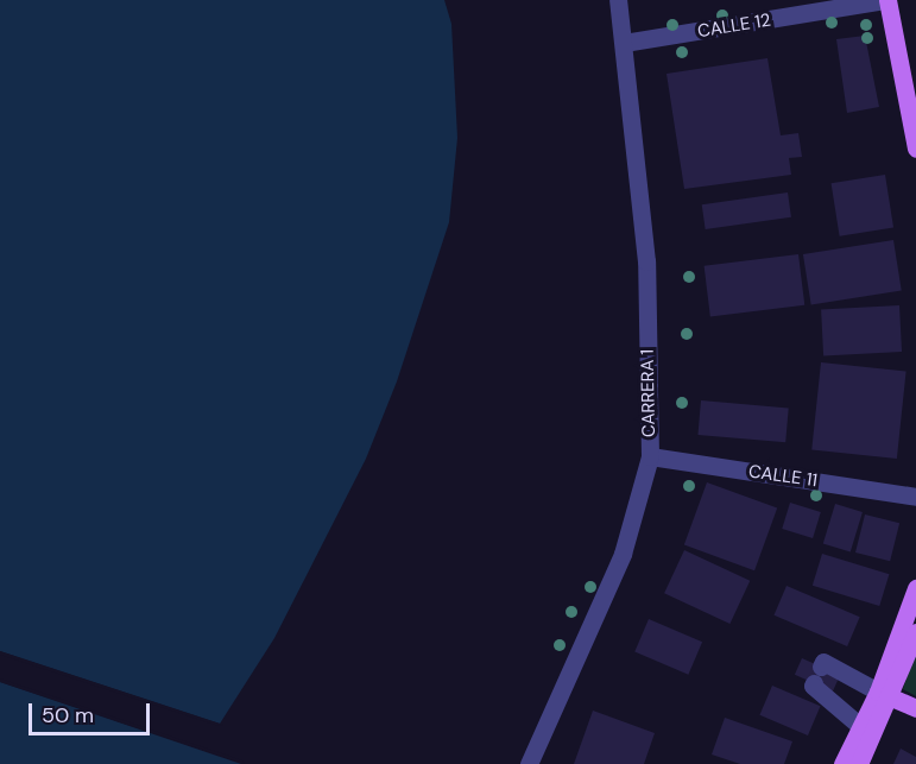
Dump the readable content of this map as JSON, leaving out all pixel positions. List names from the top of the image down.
{
  "streets": {
    "street": ["CALLE 12", "CARRERA 1", "CALLE 11"]
  },
  "crossings": [
    ["CALLE 12", "CARRERA 1"],
    ["CARRERA 1", "CALLE 11"]
  ],
  "scale_bar": "50 m"
}
